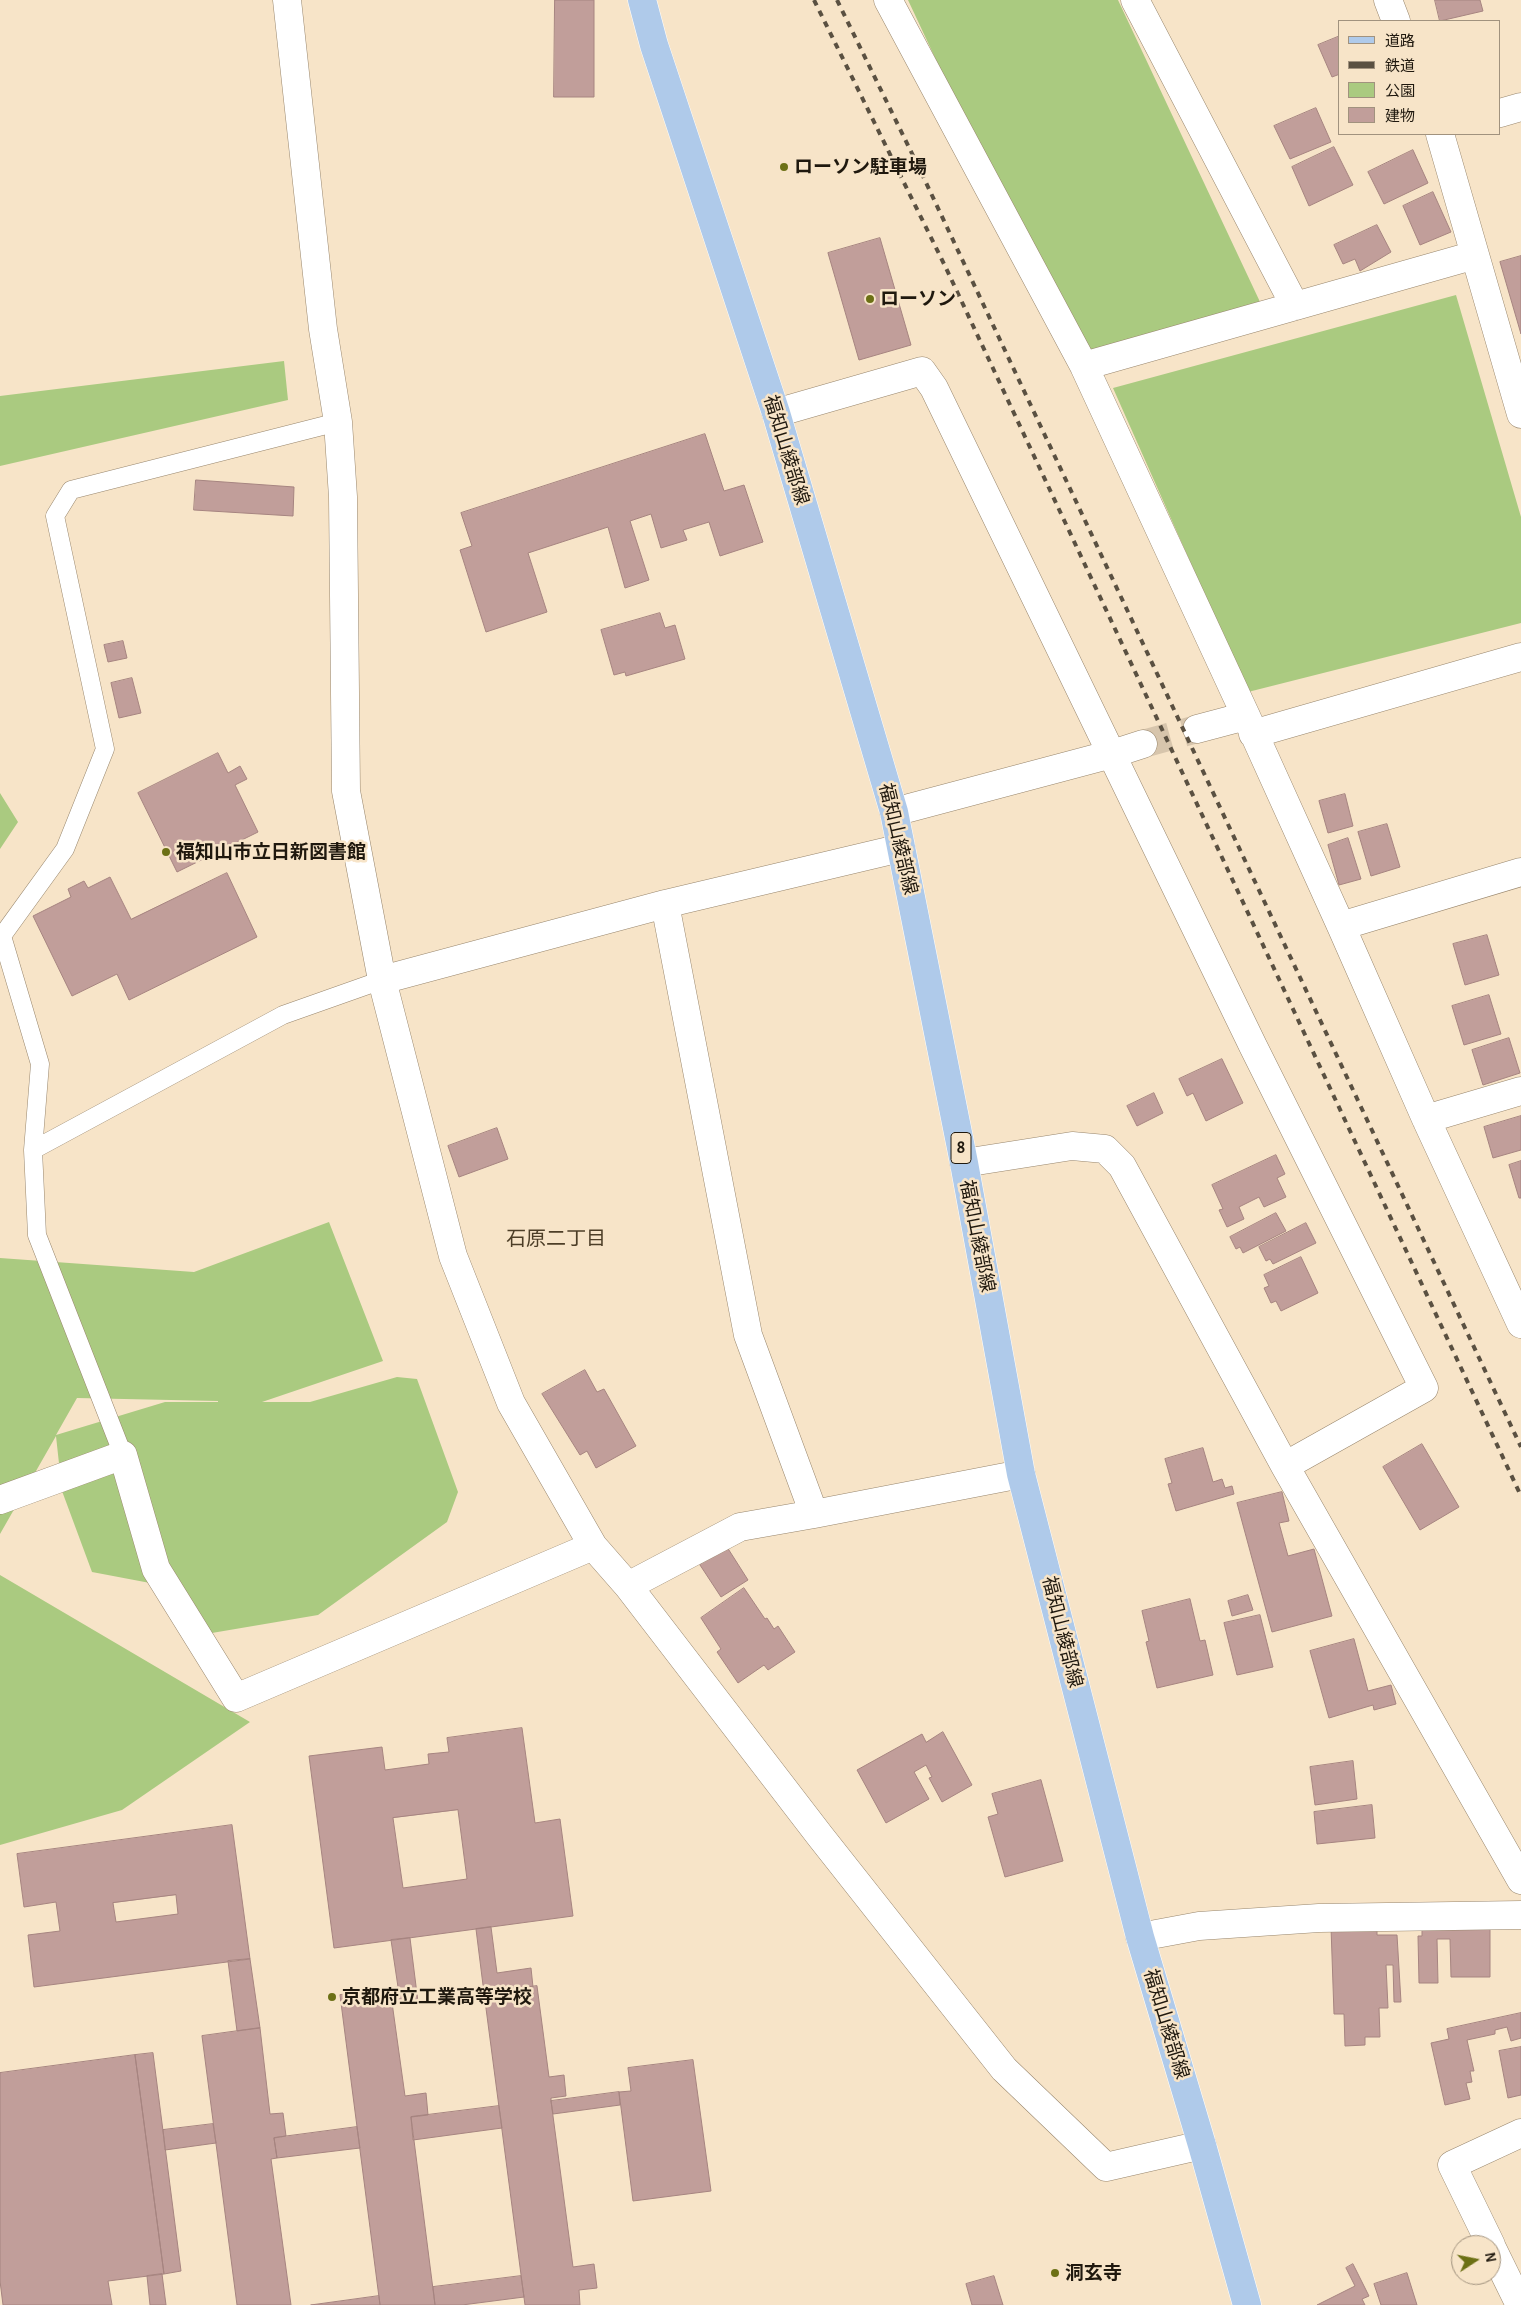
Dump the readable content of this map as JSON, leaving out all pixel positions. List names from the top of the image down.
{
  "streets": {
    "main road": ["福知山綾部線", "8"]
  },
  "districts": ["石原二丁目"],
  "places": [
    "ローソン駐車場",
    "ローソン",
    "福知山市立日新図書館",
    "京都府立工業高等学校",
    "洞玄寺"
  ],
  "legend": [
    "道路",
    "鉄道",
    "公園",
    "建物"
  ],
  "north": "right"
}
